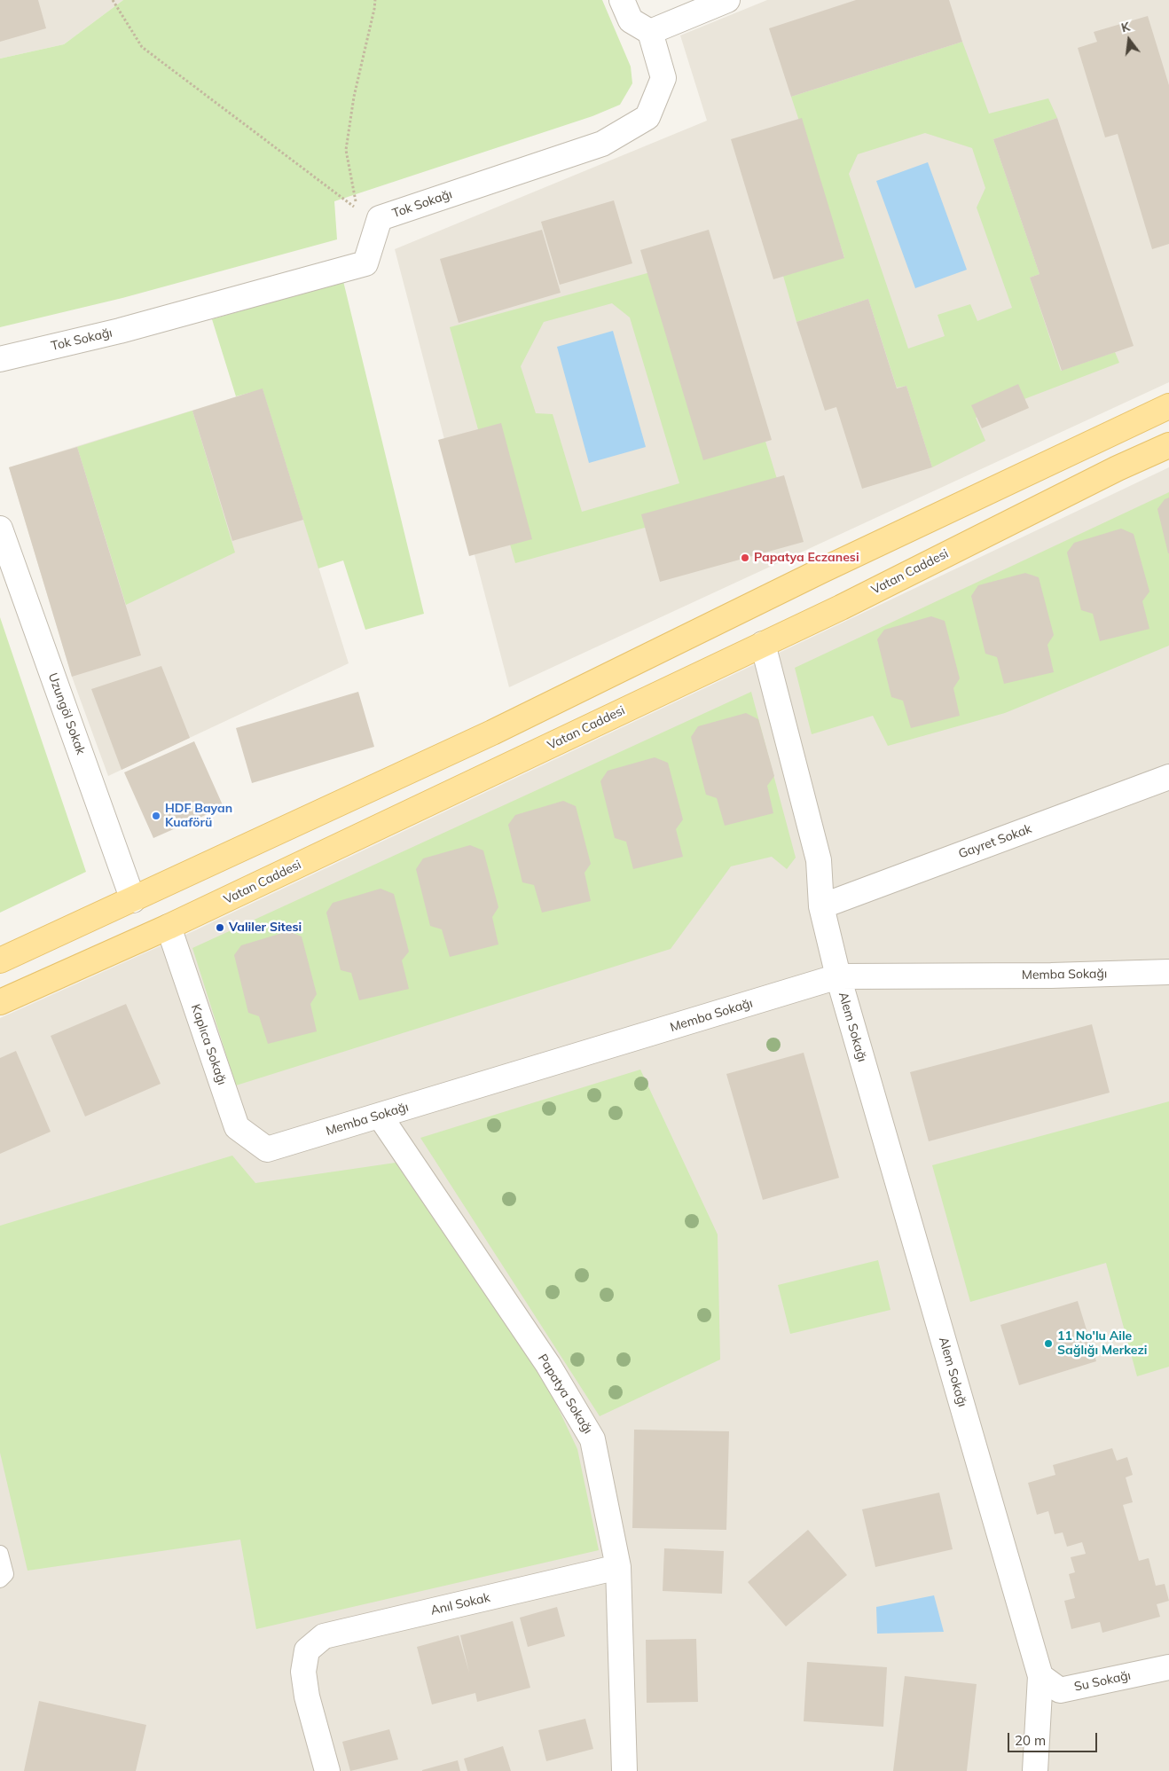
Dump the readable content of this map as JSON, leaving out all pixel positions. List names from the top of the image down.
{
  "streets": {
    "main road": ["Vatan Caddesi"],
    "street": [
      "Tok Sokağı",
      "Uzungöl Sokak",
      "Gayret Sokak",
      "Memba Sokağı",
      "Alem Sokağı",
      "Kaplıca Sokağı",
      "Papatya Sokağı",
      "Anıl Sokak",
      "Su Sokağı"
    ]
  },
  "crossings": [
    ["Vatan Caddesi", "Alem Sokağı"],
    ["Vatan Caddesi", "Kaplıca Sokağı"],
    ["Gayret Sokak", "Alem Sokağı"],
    ["Memba Sokağı", "Alem Sokağı"],
    ["Memba Sokağı", "Kaplıca Sokağı"],
    ["Memba Sokağı", "Papatya Sokağı"],
    ["Alem Sokağı", "Su Sokağı"],
    ["Papatya Sokağı", "Anıl Sokak"]
  ],
  "places": [
    "Papatya Eczanesi",
    "HDF Bayan Kuaförü",
    "Valiler Sitesi",
    "11 No'lu Aile Sağlığı Merkezi"
  ],
  "scale_bar": "20 m",
  "north": "top"
}
